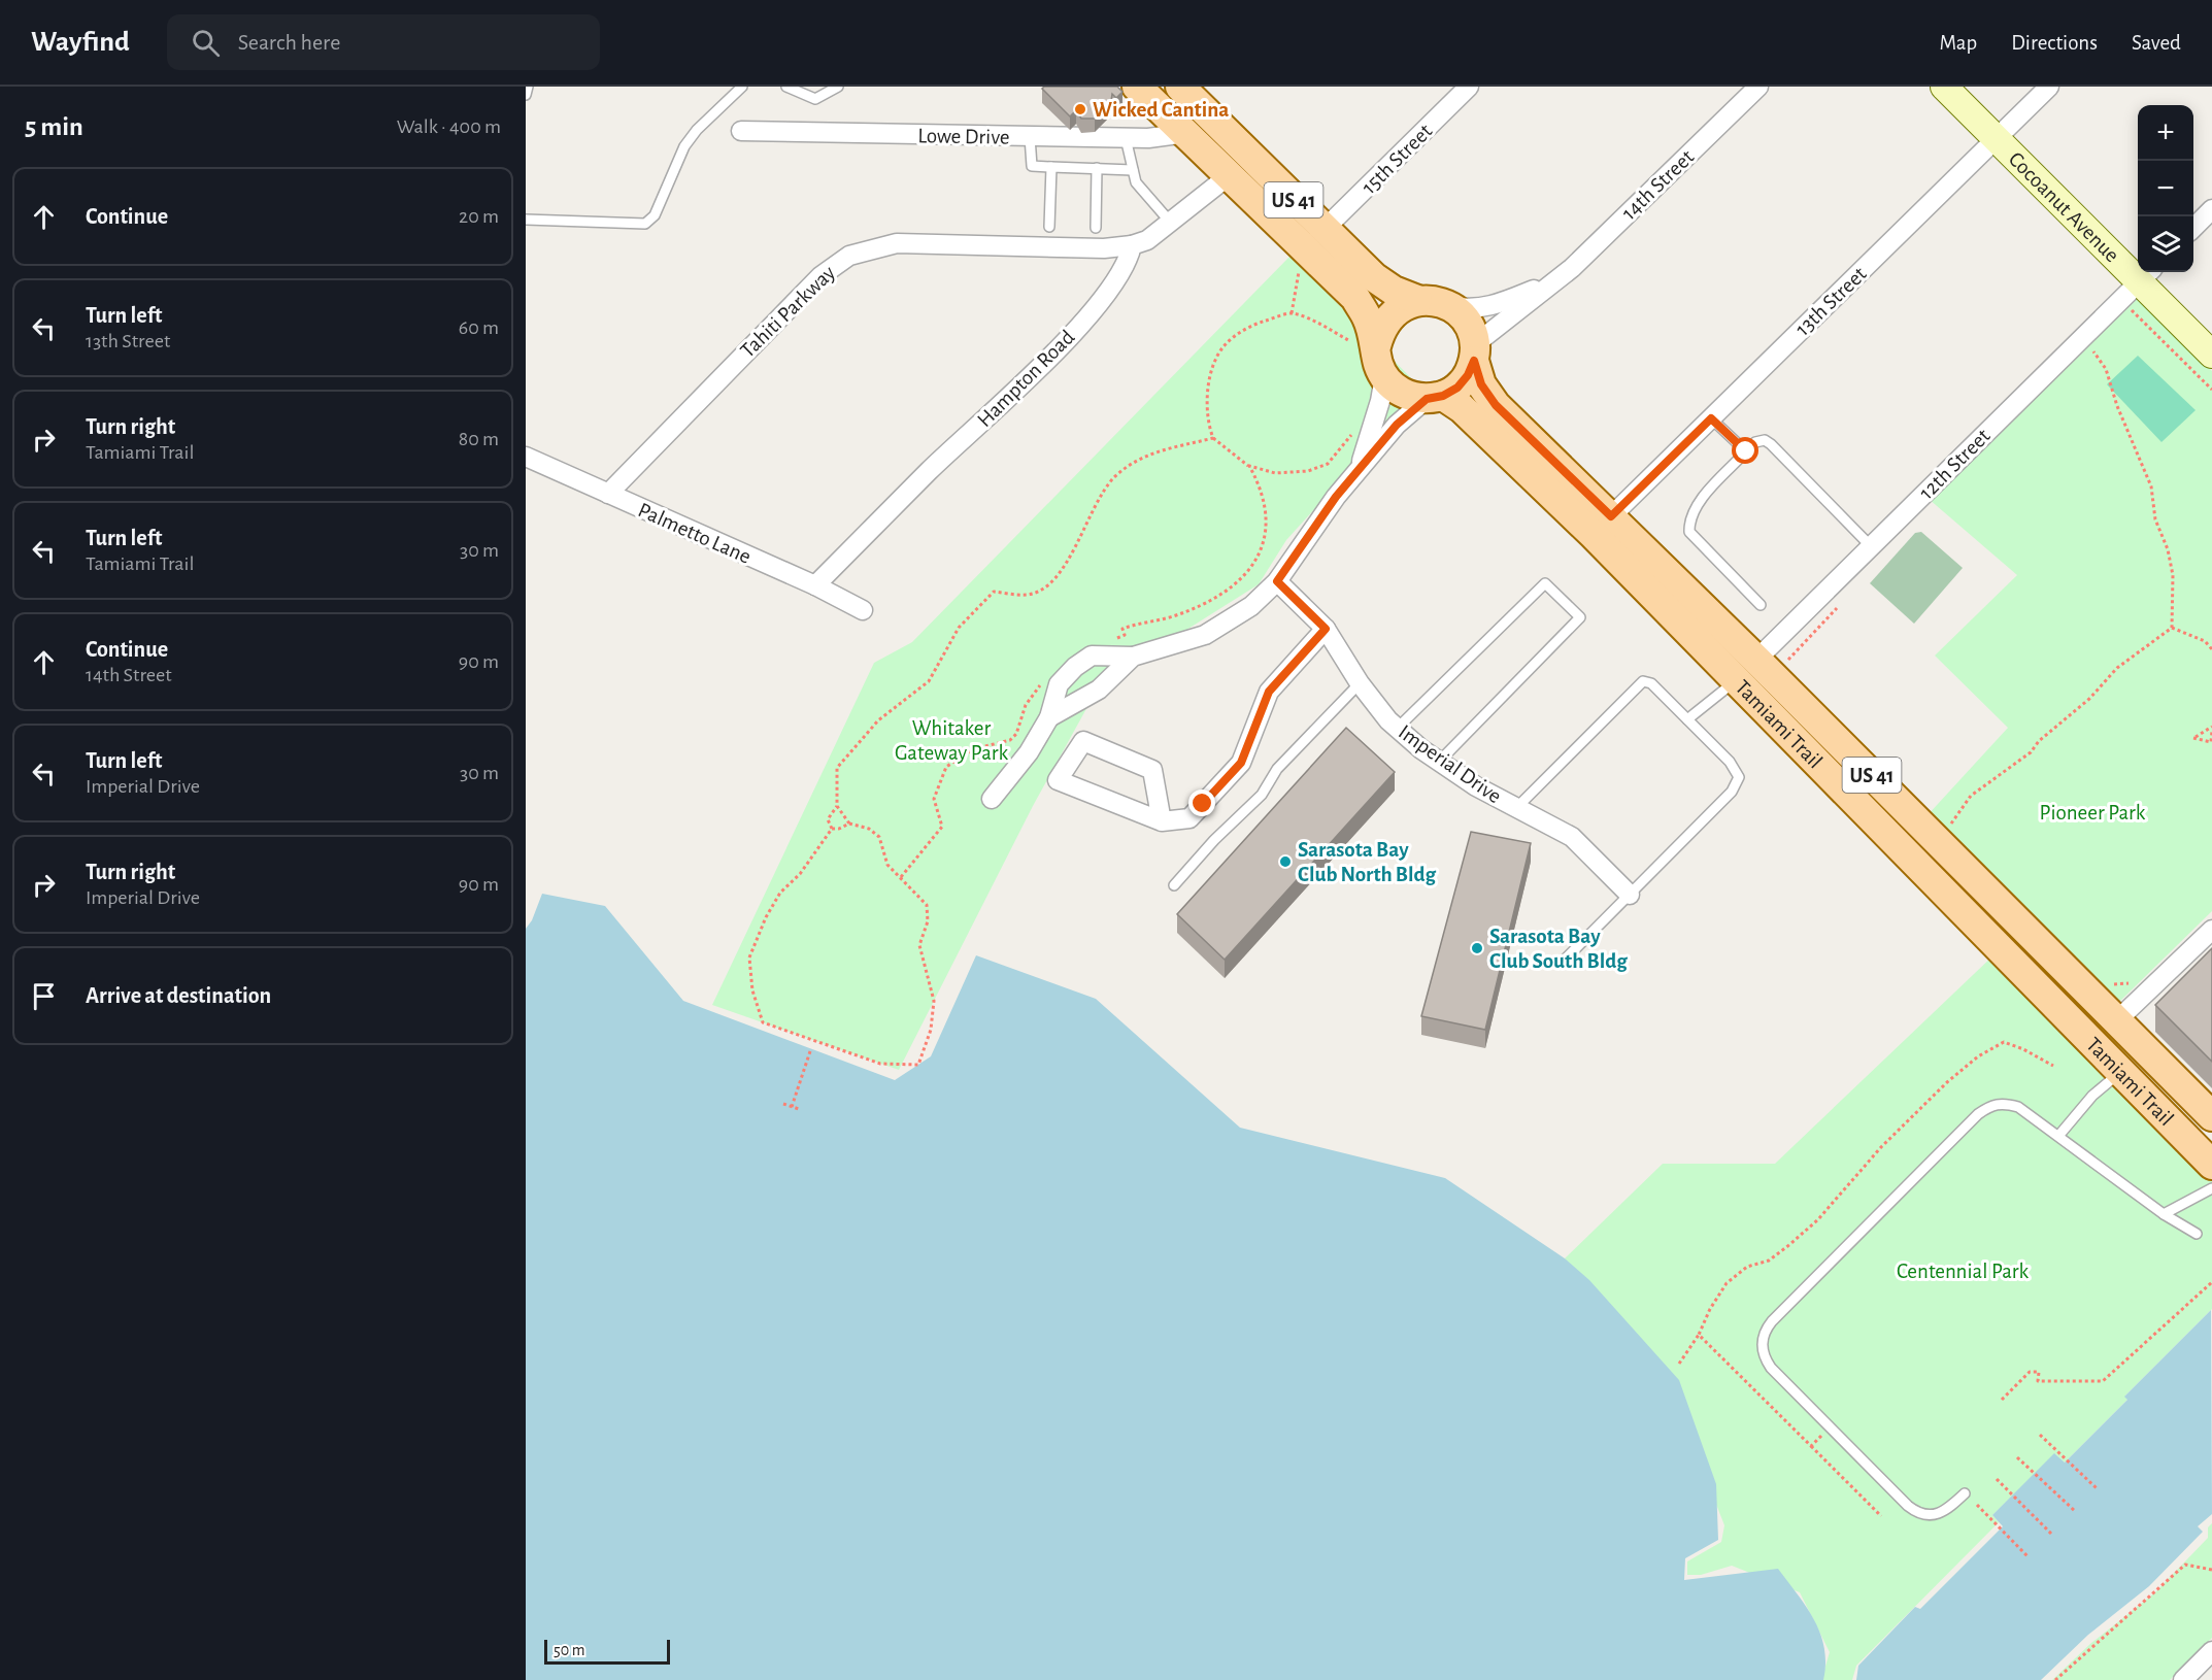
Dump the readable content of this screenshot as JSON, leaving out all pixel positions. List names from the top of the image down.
{
  "streets": {
    "main road": ["US 41", "Tamiami Trail"],
    "street": [
      "Lowe Drive",
      "15th Street",
      "14th Street",
      "Cocoanut Avenue",
      "13th Street",
      "Tahiti Parkway",
      "Hampton Road",
      "12th Street",
      "Palmetto Lane",
      "Imperial Drive"
    ]
  },
  "crossings": [
    ["Lowe Drive", "US 41"],
    ["15th Street", "US 41"],
    ["14th Street", "US 41"],
    ["14th Street", "Tamiami Trail"],
    ["US 41", "Tamiami Trail"],
    ["Cocoanut Avenue", "13th Street"],
    ["Cocoanut Avenue", "12th Street"],
    ["13th Street", "Tamiami Trail"],
    ["Tahiti Parkway", "Hampton Road"],
    ["Tahiti Parkway", "Palmetto Lane"],
    ["Hampton Road", "Palmetto Lane"],
    ["12th Street", "Tamiami Trail"]
  ],
  "parks": ["Whitaker Gateway Park", "Pioneer Park", "Centennial Park"],
  "places": ["Wicked Cantina", "Sarasota Bay Club North Bldg", "Sarasota Bay Club South Bldg"],
  "scale_bar": "50 m",
  "page": {
    "header": "Wayfind",
    "search": "Search here",
    "nav": ["Map", "Directions", "Saved"],
    "heading": ["5 min", "Walk · 400 m"],
    "map_buttons": ["+", "−"],
    "list": [
      ["Continue", "20 m"],
      ["Turn left", "13th Street", "60 m"],
      ["Turn right", "Tamiami Trail", "80 m"],
      ["Turn left", "Tamiami Trail", "30 m"],
      ["Continue", "14th Street", "90 m"],
      ["Turn left", "Imperial Drive", "30 m"],
      ["Turn right", "Imperial Drive", "90 m"],
      "Arrive at destination"
    ],
    "scale": "50 m"
  }
}
